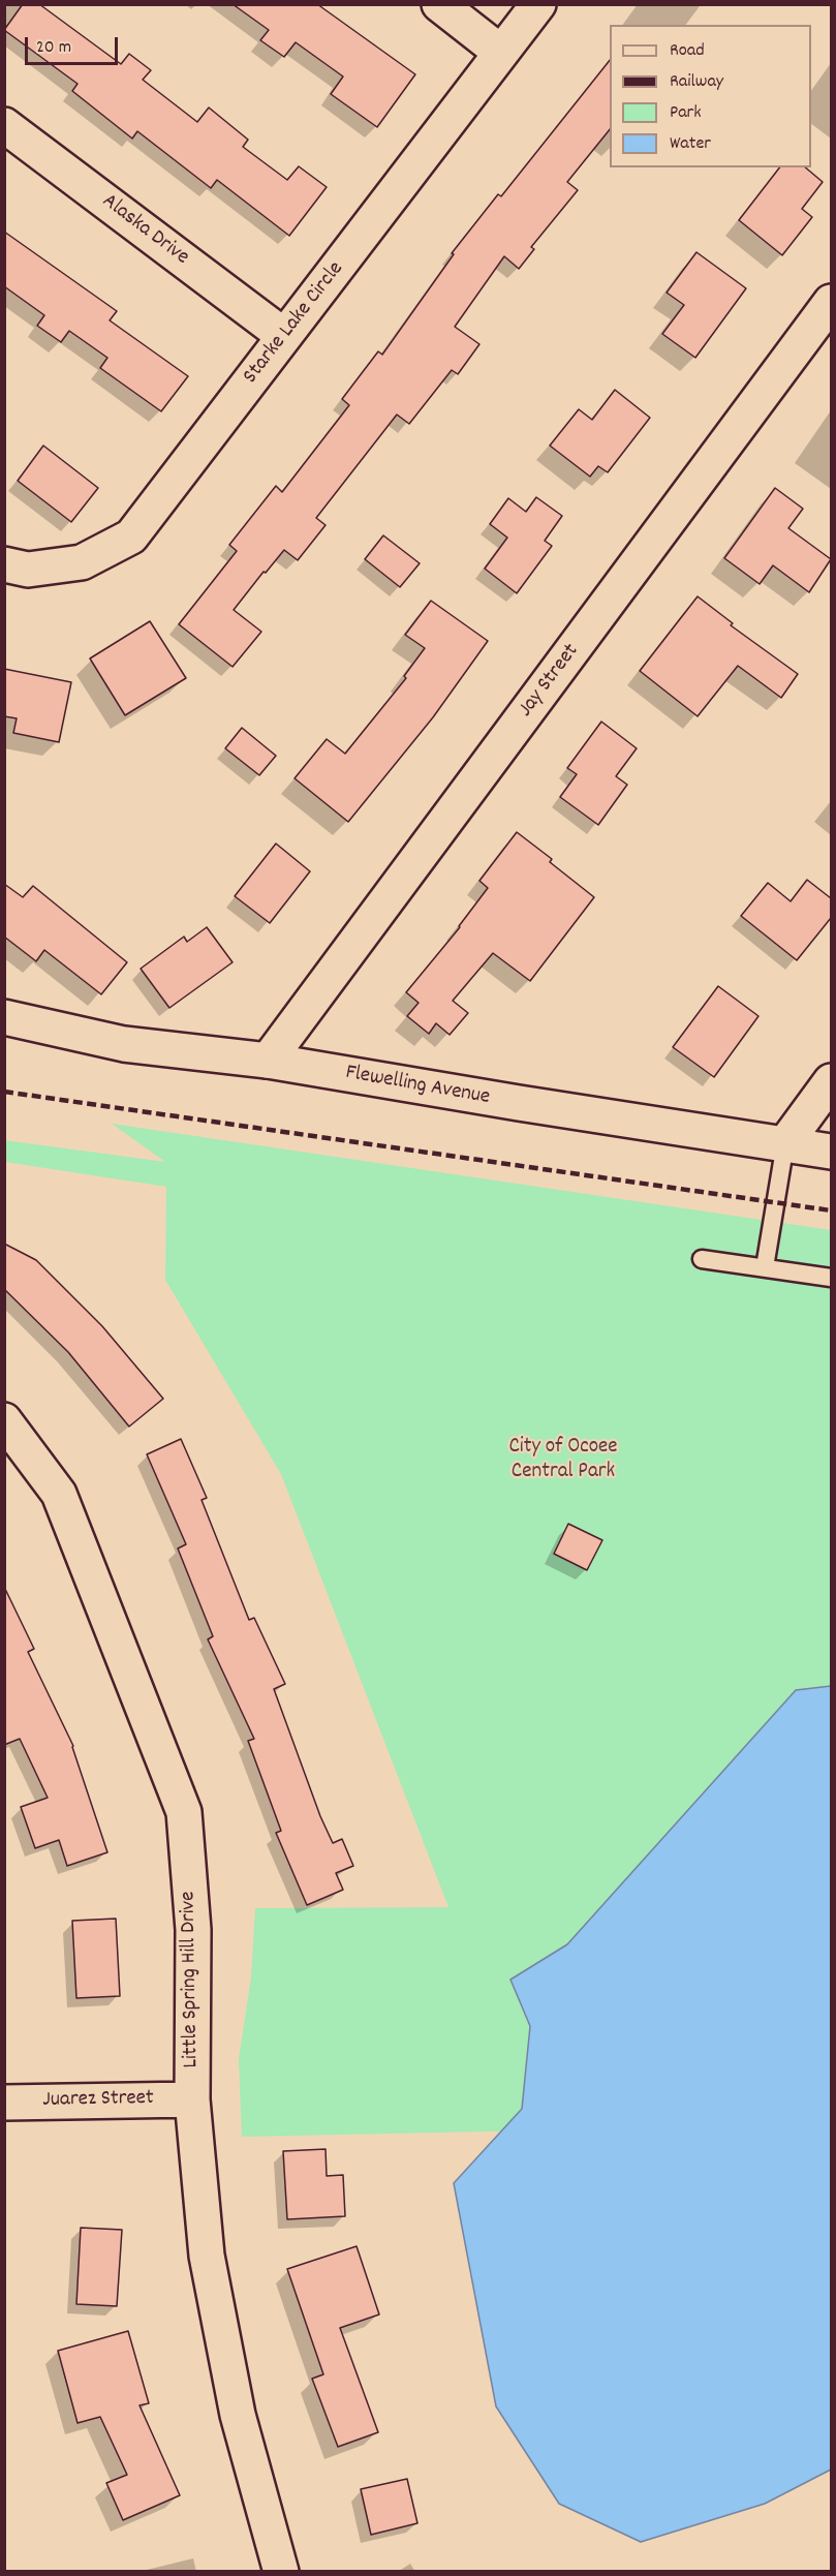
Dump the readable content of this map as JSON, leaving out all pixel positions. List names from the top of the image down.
{
  "streets": {
    "street": [
      "Alaska Drive",
      "Starke Lake Circle",
      "Jay Street",
      "Flewelling Avenue",
      "Little Spring Hill Drive",
      "Juarez Street"
    ]
  },
  "crossings": [
    ["Alaska Drive", "Starke Lake Circle"],
    ["Jay Street", "Flewelling Avenue"],
    ["Little Spring Hill Drive", "Juarez Street"]
  ],
  "parks": ["City of Ocoee Central Park"],
  "legend": [
    "Road",
    "Railway",
    "Park",
    "Water"
  ],
  "scale_bar": "20 m"
}
